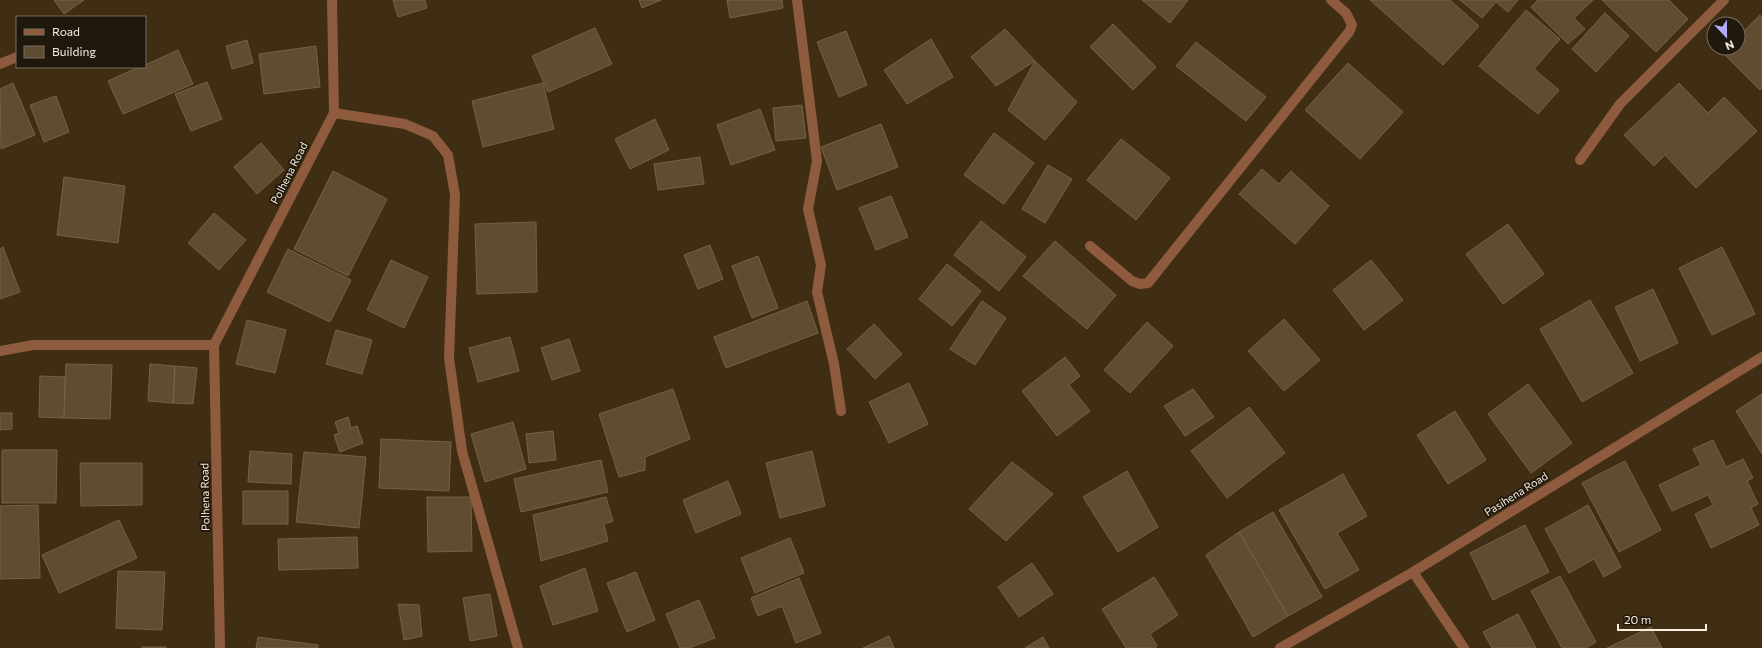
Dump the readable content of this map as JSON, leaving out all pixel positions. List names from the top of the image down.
{
  "streets": {
    "street": ["Polhena Road", "Pasihena Road"]
  },
  "legend": ["Road", "Building"],
  "scale_bar": "20 m",
  "north": "bottom"
}
